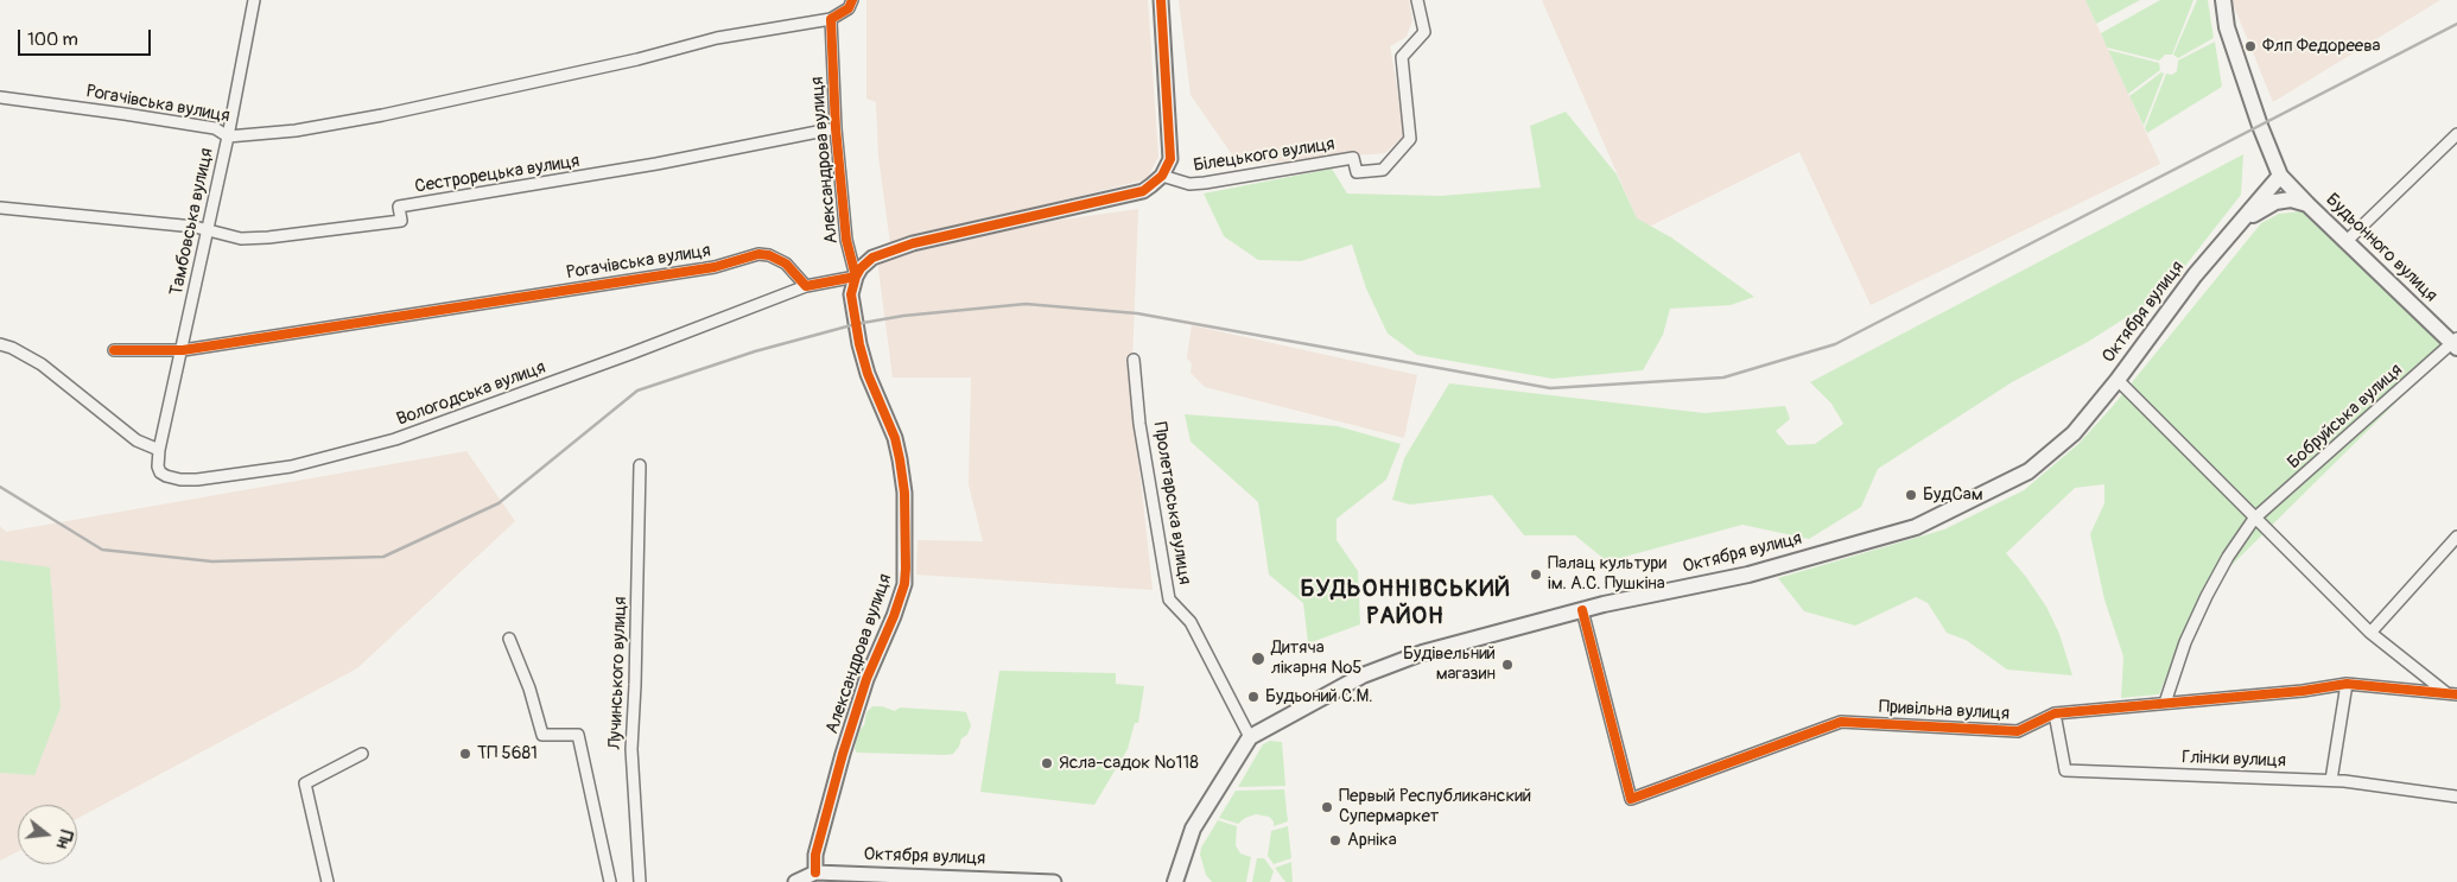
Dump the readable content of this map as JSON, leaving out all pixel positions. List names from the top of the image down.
{
  "streets": {
    "main road": ["Будьонного вулиця", "Октября вулиця"],
    "street": [
      "Рогачівська вулиця",
      "Білецького вулиця",
      "Александрова вулиця",
      "Сестрорецька вулиця",
      "Тамбовська вулиця",
      "Вологодська вулиця",
      "Бобруйська вулиця",
      "Пролетарська вулиця",
      "Лучинського вулиця",
      "Привільна вулиця",
      "Глінки вулиця"
    ]
  },
  "crossings": [
    ["Рогачівська вулиця", "Александрова вулиця"],
    ["Рогачівська вулиця", "Тамбовська вулиця"],
    ["Рогачівська вулиця", "Вологодська вулиця"],
    ["Александрова вулиця", "Сестрорецька вулиця"],
    ["Александрова вулиця", "Октября вулиця"],
    ["Сестрорецька вулиця", "Тамбовська вулиця"],
    ["Тамбовська вулиця", "Вологодська вулиця"],
    ["Будьонного вулиця", "Октября вулиця"],
    ["Будьонного вулиця", "Бобруйська вулиця"],
    ["Октября вулиця", "Пролетарська вулиця"],
    ["Октября вулиця", "Привільна вулиця"],
    ["Бобруйська вулиця", "Привільна вулиця"],
    ["Привільна вулиця", "Глінки вулиця"]
  ],
  "districts": ["БУДЬОННІВСЬКИЙ РАЙОН"],
  "places": [
    "Флп Федореева",
    "БудСам",
    "Палац культури ім. А.С. Пушкіна",
    "Дитяча лікарня №5",
    "Будівельний магазин",
    "Будьоний С.М.",
    "ТП 5681",
    "Ясла-садок №118",
    "Первый Республиканский Супермаркет",
    "Арніка"
  ],
  "scale_bar": "100 m",
  "north": "right"
}
